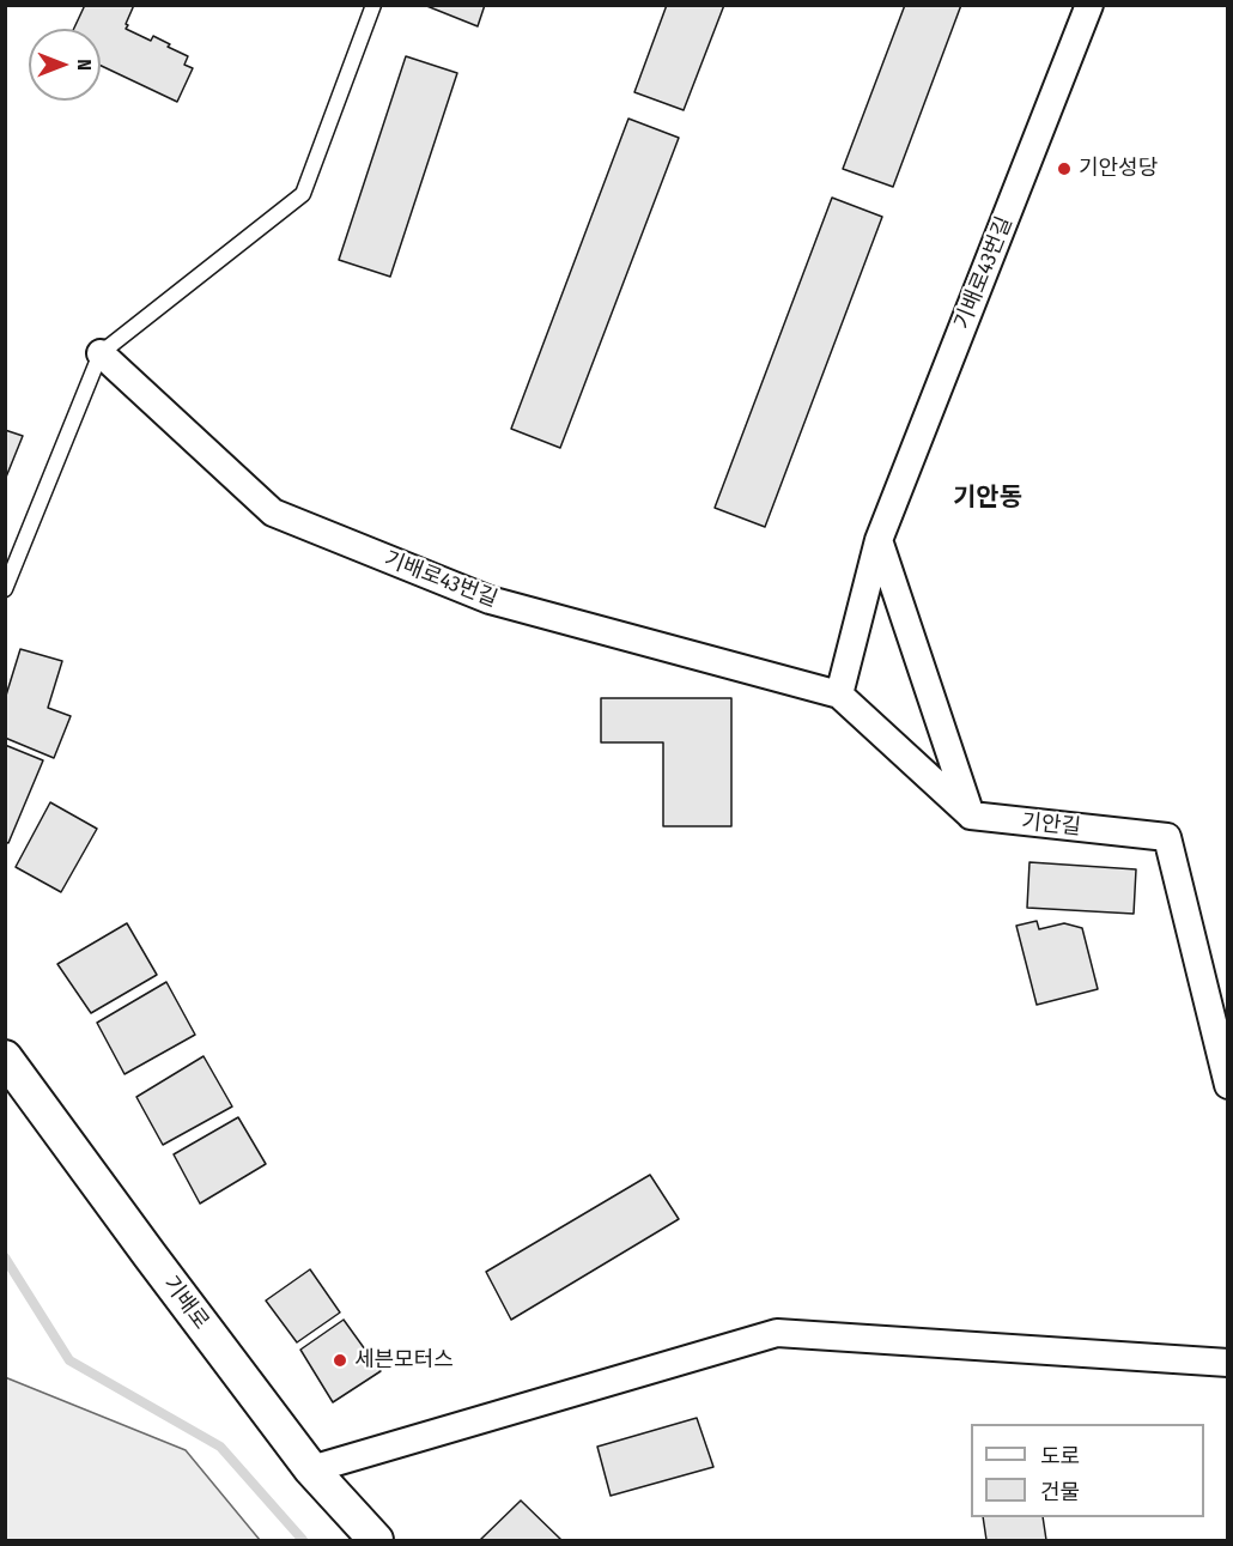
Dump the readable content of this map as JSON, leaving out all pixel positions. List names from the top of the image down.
{
  "streets": {
    "street": ["기배로43번길", "기안길", "기배로"]
  },
  "districts": ["기안동"],
  "places": ["기안성당", "세븐모터스"],
  "legend": ["도로", "건물"],
  "north": "right"
}
